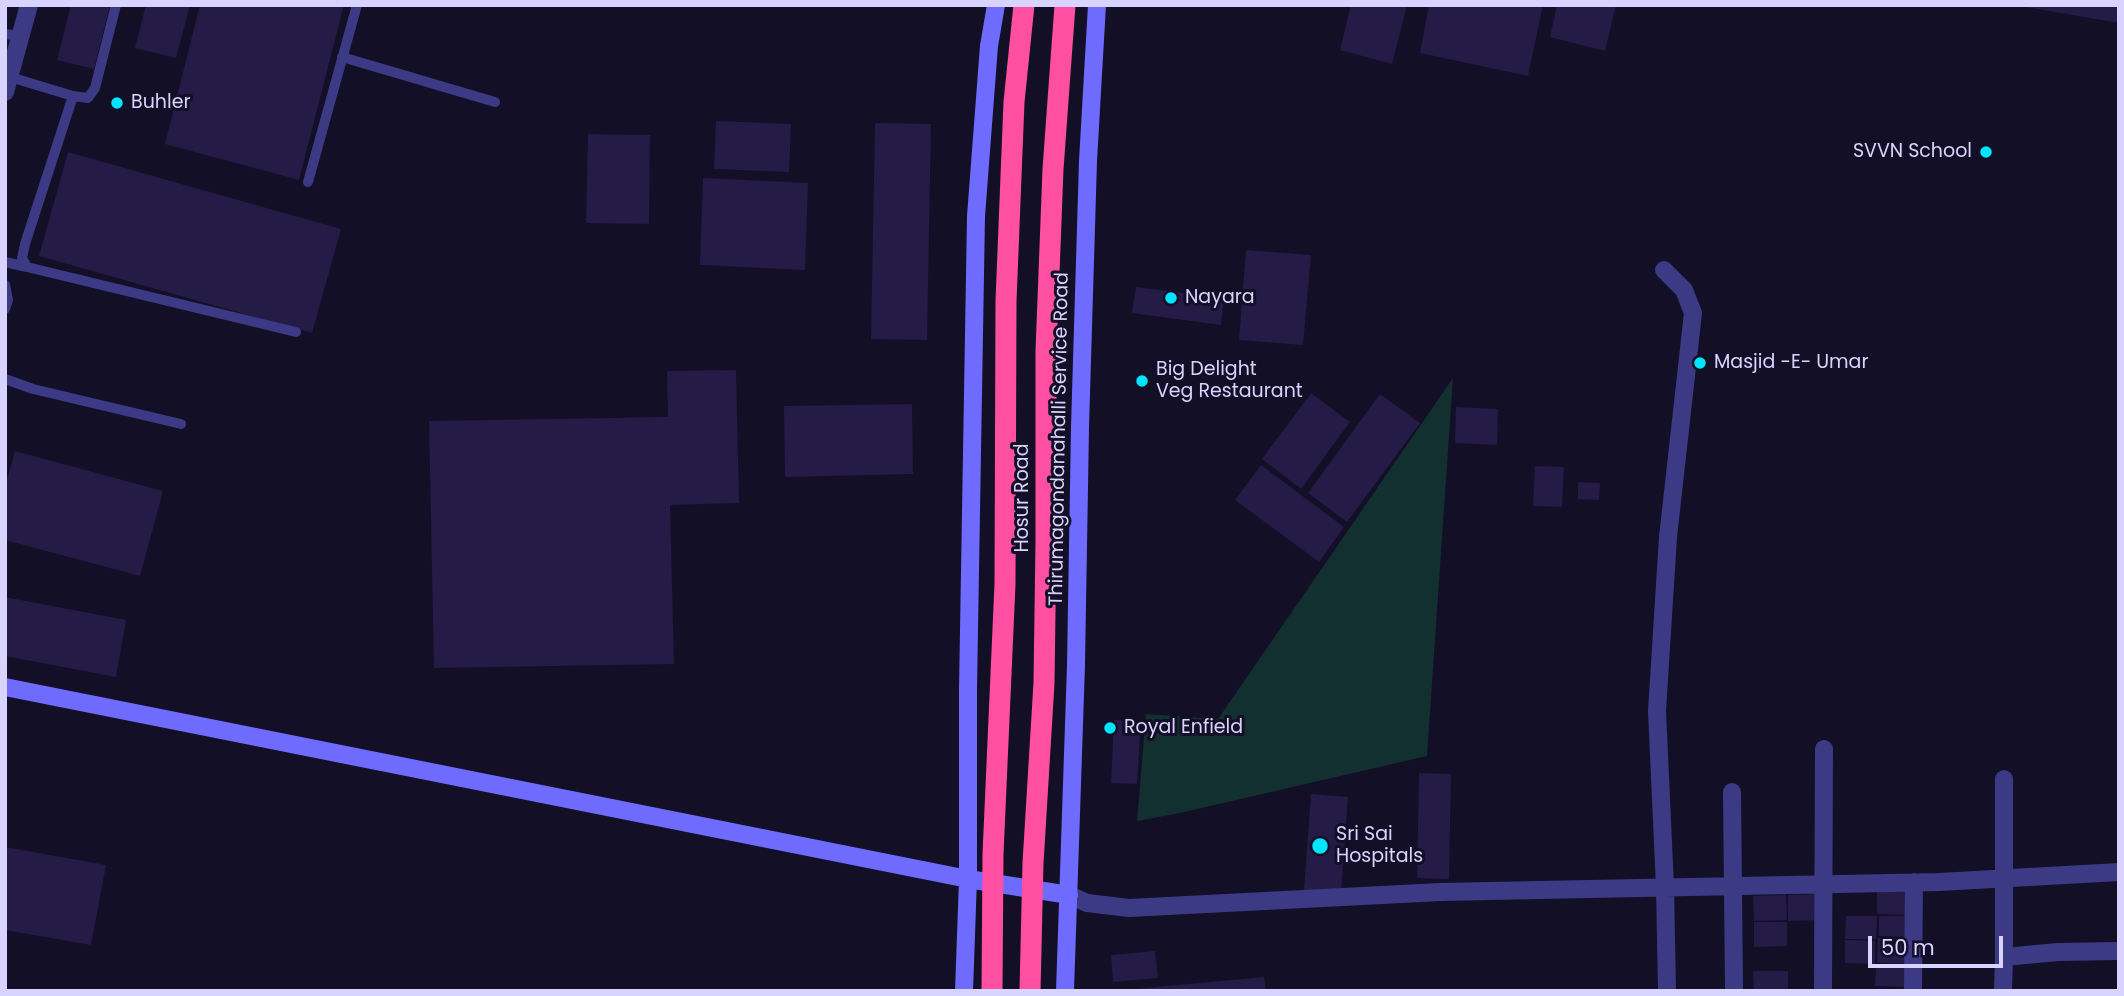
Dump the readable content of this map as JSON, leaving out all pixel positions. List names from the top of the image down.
{
  "streets": {
    "highway": ["Hosur Road"],
    "street": ["Thirumagondanahalli Service Road"]
  },
  "places": [
    "Buhler",
    "SVVN School",
    "Nayara",
    "Masjid -E- Umar",
    "Big Delight Veg Restaurant",
    "Royal Enfield",
    "Sri Sai Hospitals"
  ],
  "scale_bar": "50 m"
}
